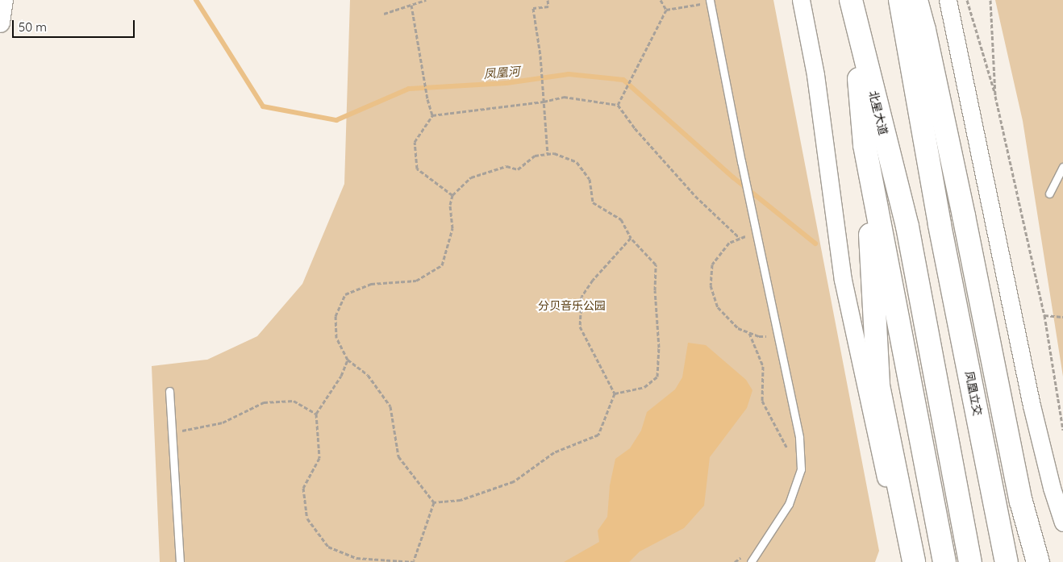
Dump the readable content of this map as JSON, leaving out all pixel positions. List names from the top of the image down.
{
  "streets": {
    "highway": ["北星大道", "凤凰立交"]
  },
  "water": ["凤凰河"],
  "parks": ["分贝音乐公园"],
  "scale_bar": "50 m"
}
